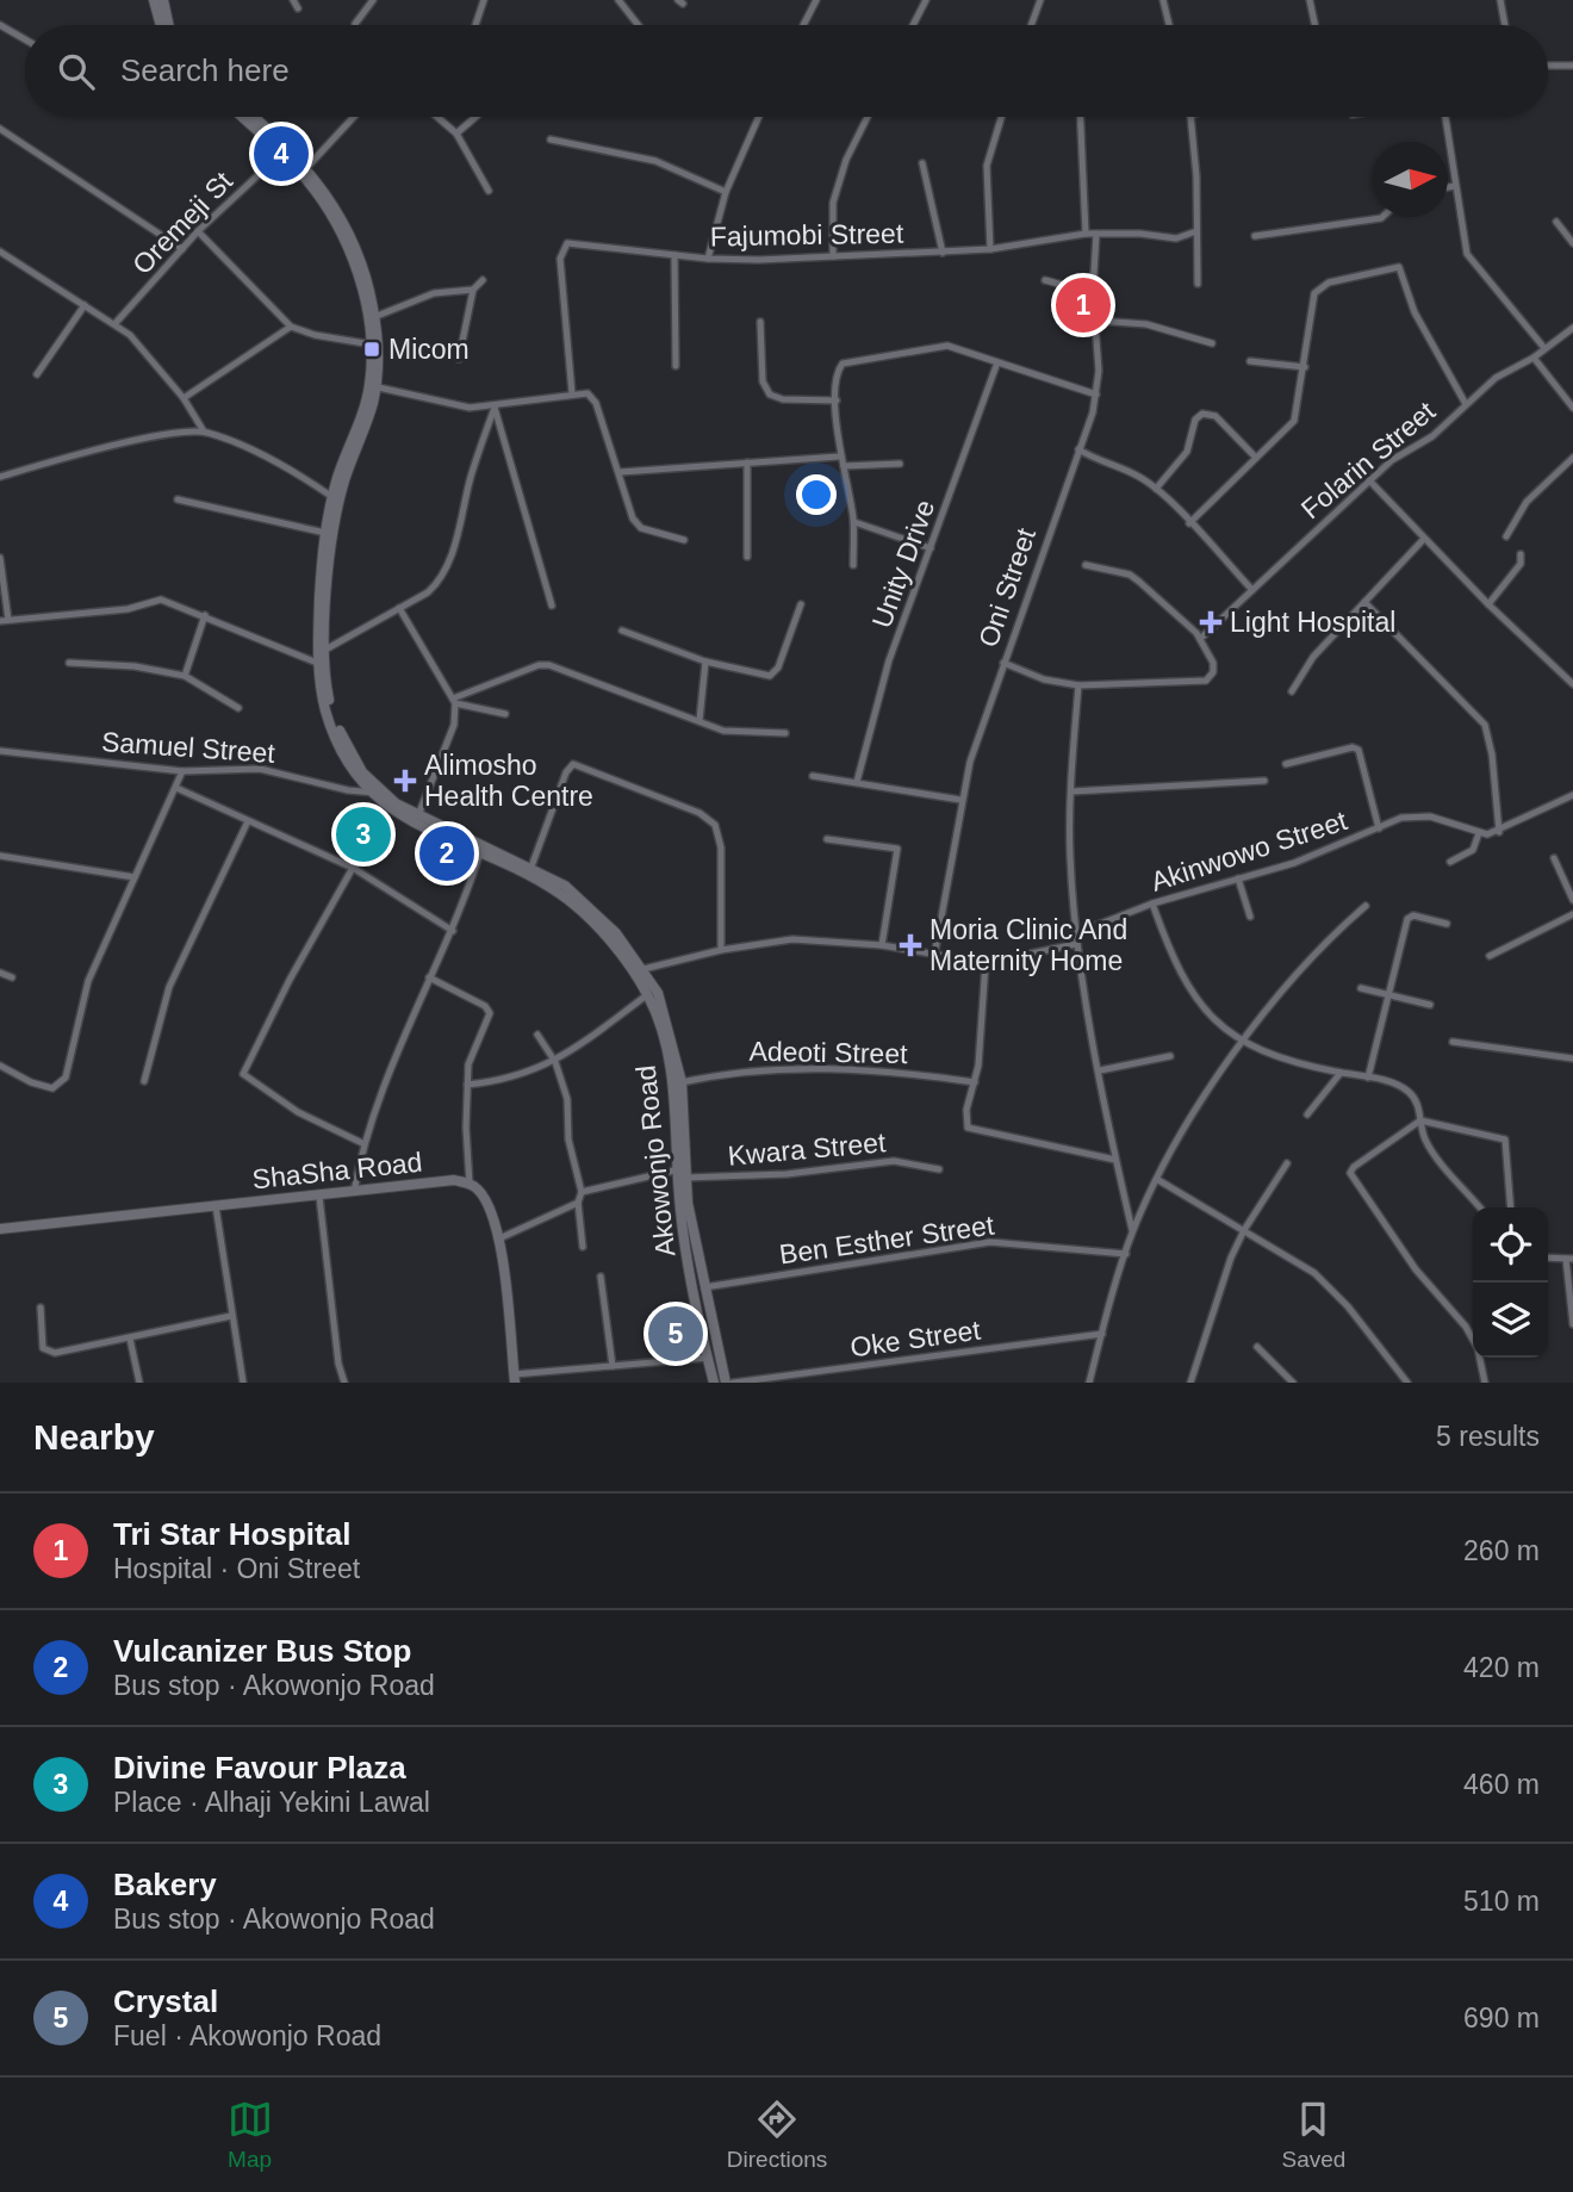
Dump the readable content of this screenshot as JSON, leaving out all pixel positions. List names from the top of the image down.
{
  "streets": {
    "main road": ["Akowonjo Road", "ShaSha Road"],
    "street": [
      "Oremeji St",
      "Fajumobi Street",
      "Folarin Street",
      "Unity Drive",
      "Oni Street",
      "Samuel Street",
      "Akinwowo Street",
      "Adeoti Street",
      "Kwara Street",
      "Ben Esther Street",
      "Oke Street"
    ]
  },
  "crossings": [
    ["Oremeji St", "Akowonjo Road"],
    ["Fajumobi Street", "Oni Street"],
    ["Samuel Street", "Akowonjo Road"],
    ["Adeoti Street", "Akowonjo Road"],
    ["Kwara Street", "Akowonjo Road"],
    ["Akowonjo Road", "Ben Esther Street"]
  ],
  "places": {
    "transit": ["Micom"],
    "health": ["Light Hospital", "Alimosho Health Centre", "Moria Clinic And Maternity Home"]
  },
  "north": "right",
  "page": {
    "search": "Search here",
    "pins": [
      "4",
      "1",
      "3",
      "2",
      "5"
    ],
    "heading": ["Nearby", "5 results"],
    "list": [
      {
        "mark": "1",
        "name": "Tri Star Hospital",
        "note": "Hospital · Oni Street",
        "value": "260 m"
      },
      {
        "mark": "2",
        "name": "Vulcanizer Bus Stop",
        "note": "Bus stop · Akowonjo Road",
        "value": "420 m"
      },
      {
        "mark": "3",
        "name": "Divine Favour Plaza",
        "note": "Place · Alhaji Yekini Lawal",
        "value": "460 m"
      },
      {
        "mark": "4",
        "name": "Bakery",
        "note": "Bus stop · Akowonjo Road",
        "value": "510 m"
      },
      {
        "mark": "5",
        "name": "Crystal",
        "note": "Fuel · Akowonjo Road",
        "value": "690 m"
      }
    ],
    "nav": ["Map", "Directions", "Saved"]
  }
}
